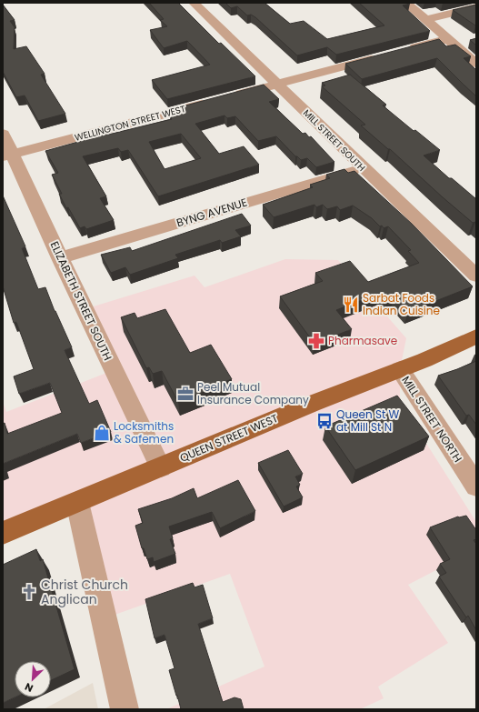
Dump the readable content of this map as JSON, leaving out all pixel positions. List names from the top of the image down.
{
  "streets": {
    "main road": ["QUEEN STREET WEST"],
    "street": [
      "WELLINGTON STREET WEST",
      "MILL STREET SOUTH",
      "BYNG AVENUE",
      "ELIZABETH STREET SOUTH",
      "MILL STREET NORTH"
    ]
  },
  "crossings": [
    ["WELLINGTON STREET WEST", "ELIZABETH STREET SOUTH"],
    ["MILL STREET SOUTH", "BYNG AVENUE"],
    ["BYNG AVENUE", "ELIZABETH STREET SOUTH"],
    ["ELIZABETH STREET SOUTH", "QUEEN STREET WEST"],
    ["MILL STREET NORTH", "QUEEN STREET WEST"]
  ],
  "places": {
    "restaurant": ["Sarbat Foods Indian Cuisine"],
    "pharmacy": ["Pharmasave"],
    "office": ["Peel Mutual Insurance Company"],
    "bus stop": ["Queen St W at Mill St N"],
    "shop": ["Locksmiths & Safemen"],
    "church": ["Christ Church Anglican"]
  },
  "north": "bottom left"
}
